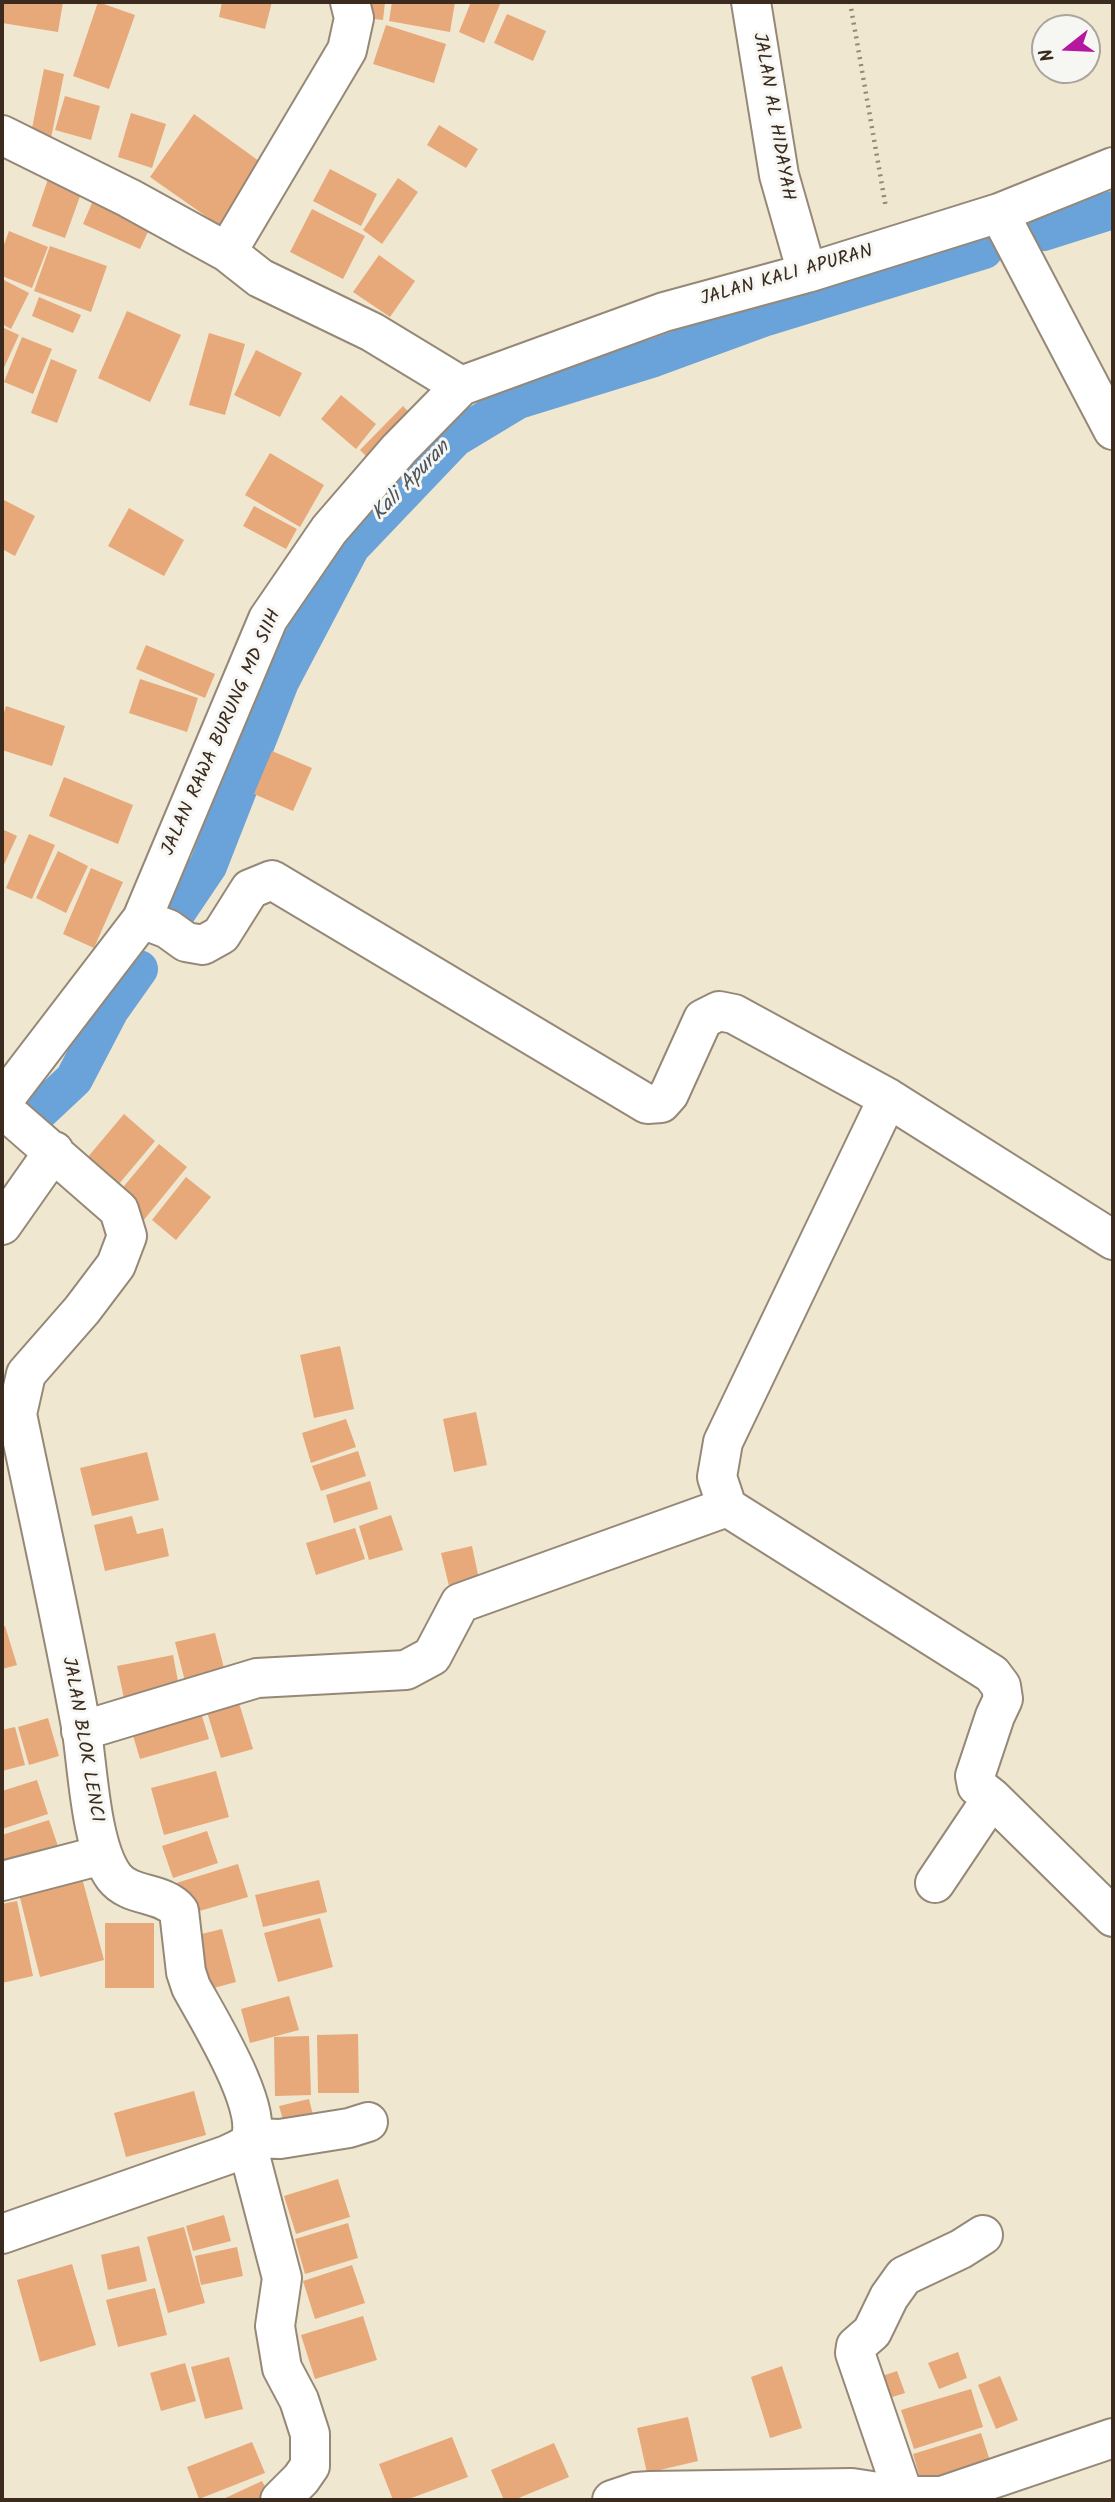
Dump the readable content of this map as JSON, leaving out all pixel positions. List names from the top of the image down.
{
  "streets": {
    "street": [
      "JALAN AL HIDAYAH",
      "JALAN KALI APURAN",
      "JALAN RAWA BURUNG MD SIIH",
      "JALAN BLOK LENCI"
    ]
  },
  "crossings": [
    ["JALAN AL HIDAYAH", "JALAN KALI APURAN"],
    ["JALAN KALI APURAN", "JALAN RAWA BURUNG MD SIIH"]
  ],
  "water": ["Kali Apuran"],
  "north": "left"
}
